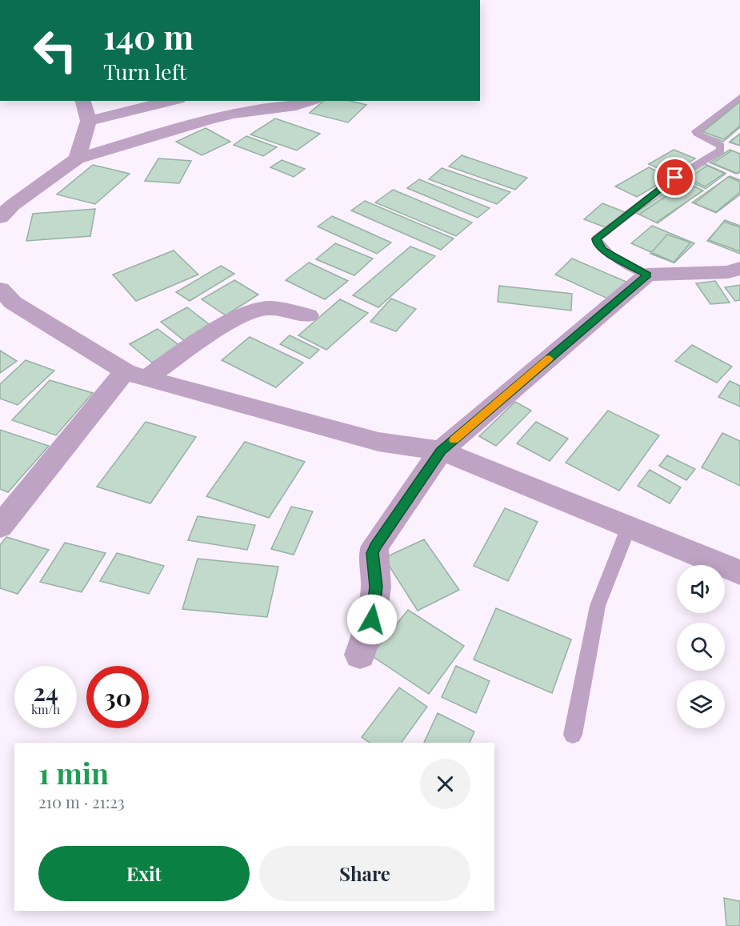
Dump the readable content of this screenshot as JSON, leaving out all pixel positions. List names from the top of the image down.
{
  "page": {
    "turn": ["140 m", "Turn left"],
    "speed": "24 km/h",
    "limit": "30",
    "heading": ["1 min", "210 m · 21:23"],
    "buttons": ["Exit", "Share"]
  }
}
